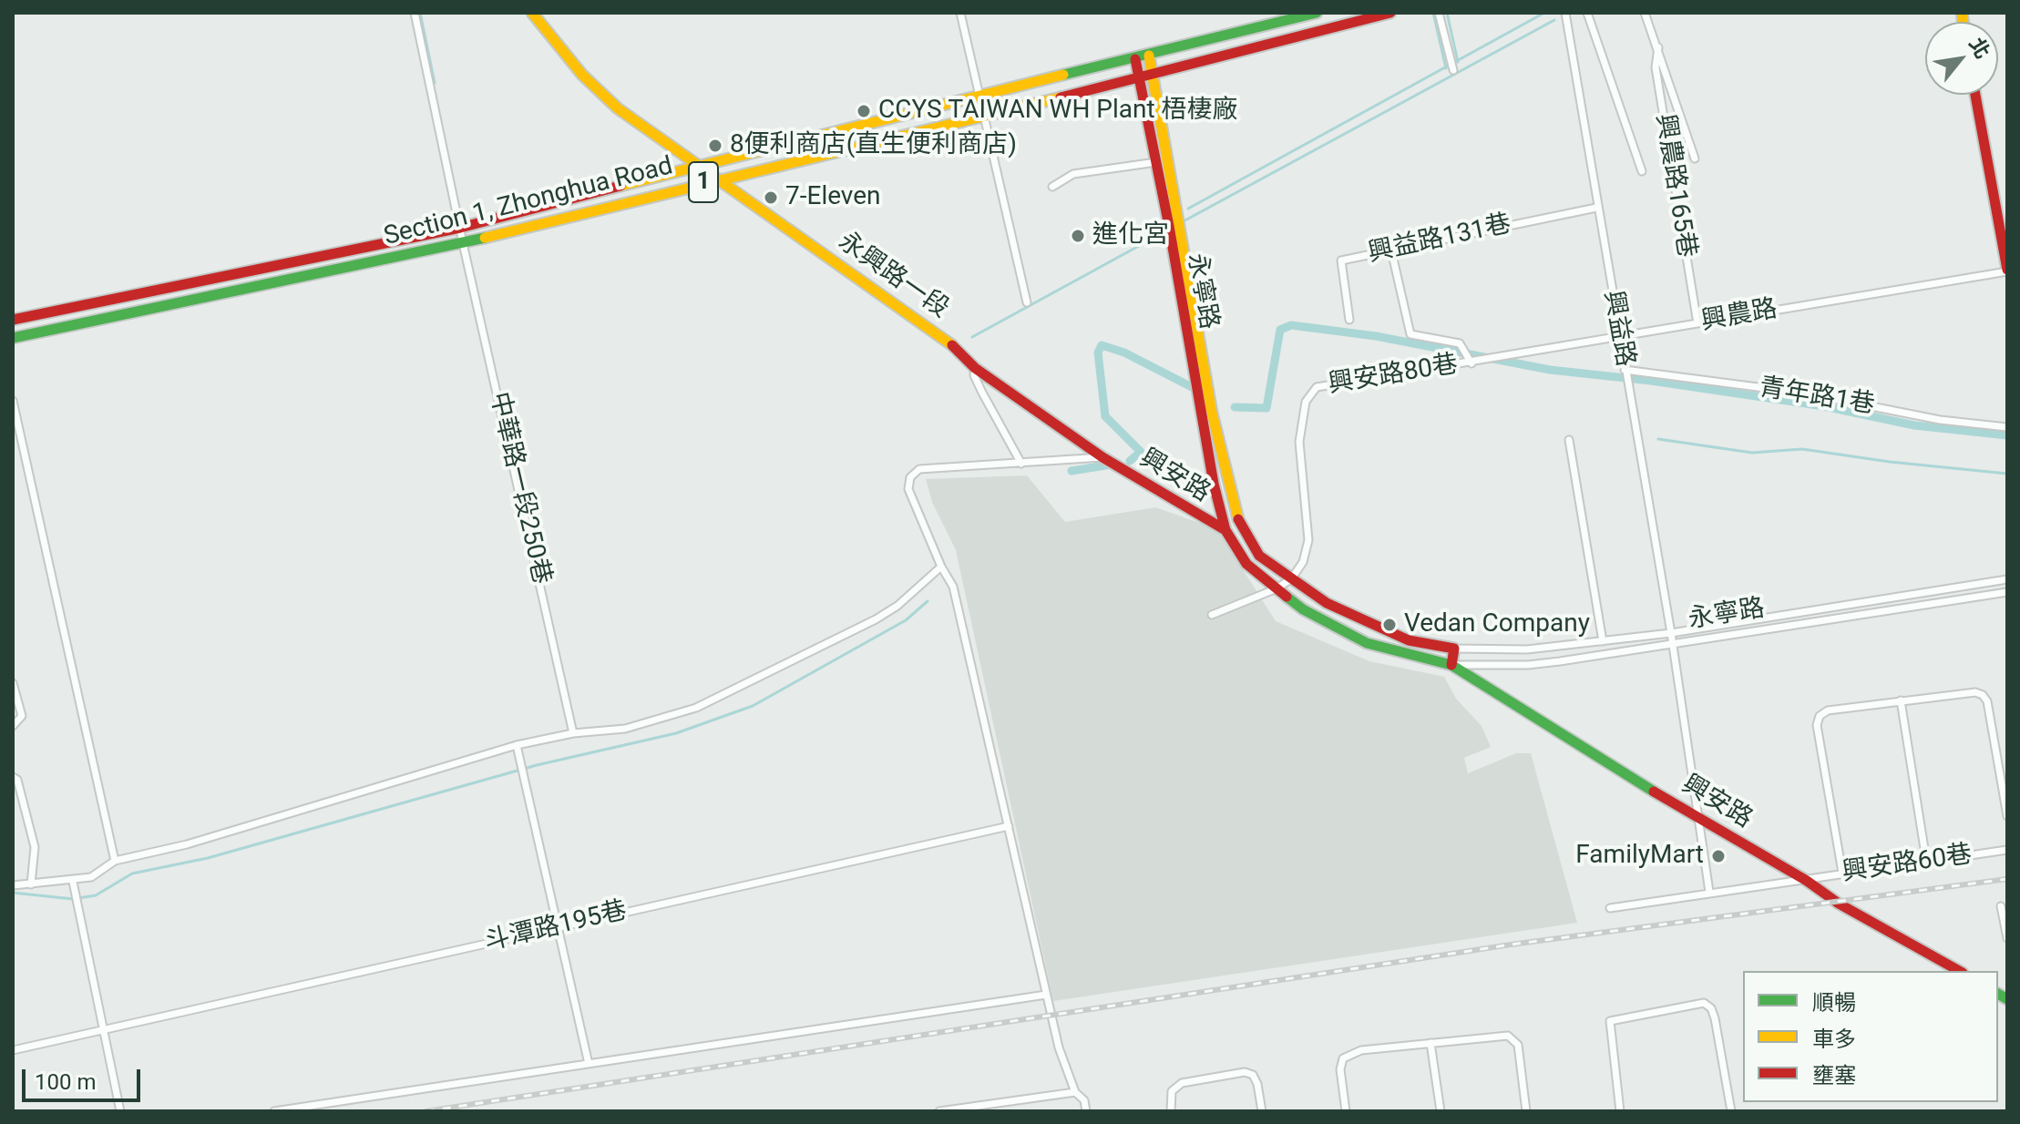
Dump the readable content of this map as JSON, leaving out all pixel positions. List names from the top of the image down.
{
  "streets": {
    "street": [
      "1",
      "興農路165巷",
      "Section 1, Zhonghua Road",
      "興益路131巷",
      "永興路一段",
      "永寧路",
      "興農路",
      "興益路",
      "興安路80巷",
      "青年路1巷",
      "興安路",
      "中華路一段250巷",
      "興安路60巷",
      "斗潭路195巷"
    ]
  },
  "crossings": [
    ["興農路165巷", "興農路"],
    ["Section 1, Zhonghua Road", "永興路一段"],
    ["Section 1, Zhonghua Road", "永寧路"],
    ["Section 1, Zhonghua Road", "中華路一段250巷"],
    ["興益路131巷", "興益路"],
    ["永興路一段", "興安路"],
    ["永寧路", "興益路"],
    ["永寧路", "興安路"],
    ["興農路", "興益路"],
    ["興農路", "興安路80巷"],
    ["興益路", "青年路1巷"],
    ["興益路", "興安路"],
    ["興益路", "興安路60巷"],
    ["興安路", "興安路60巷"]
  ],
  "places": [
    "CCYS TAIWAN WH Plant 梧棲廠",
    "8便利商店(直生便利商店)",
    "7-Eleven",
    "進化宮",
    "Vedan Company",
    "FamilyMart"
  ],
  "legend": ["順暢", "車多", "壅塞"],
  "scale_bar": "100 m",
  "north": "top right"
}
